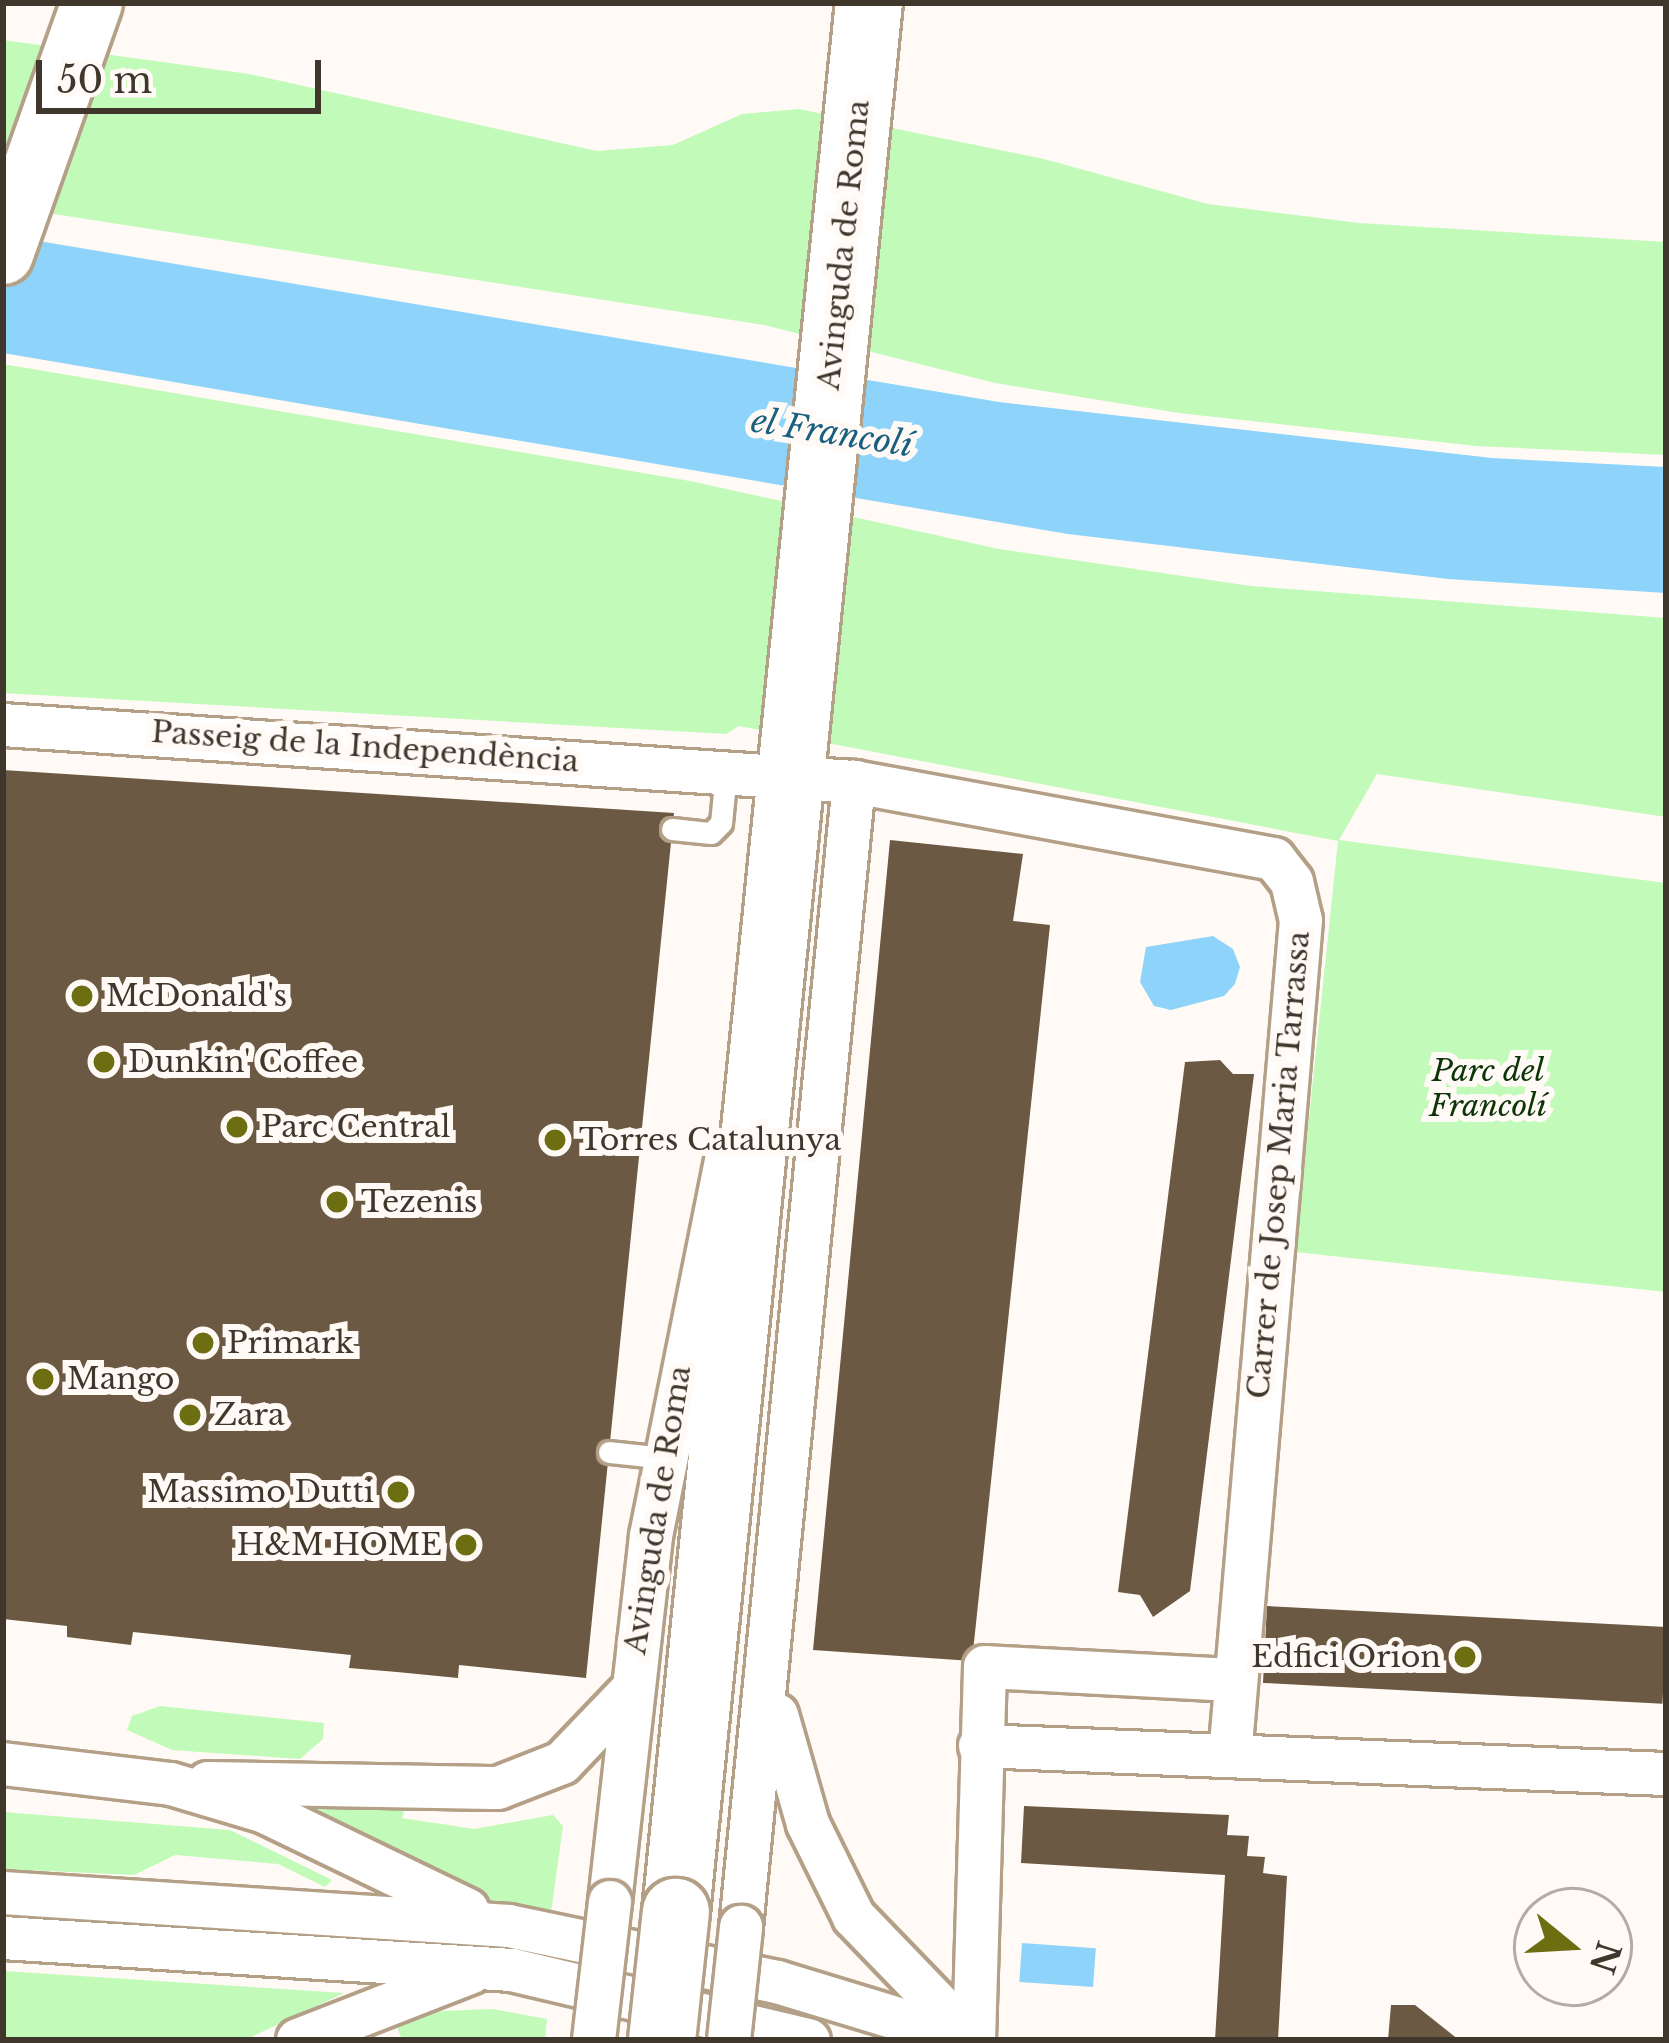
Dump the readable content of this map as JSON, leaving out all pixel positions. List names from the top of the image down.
{
  "streets": {
    "main road": ["Avinguda de Roma"],
    "street": ["Passeig de la Independència", "Carrer de Josep Maria Tarrassa"]
  },
  "crossings": [
    ["Avinguda de Roma", "Passeig de la Independència"],
    ["Avinguda de Roma", "Carrer de Josep Maria Tarrassa"],
    ["Passeig de la Independència", "Carrer de Josep Maria Tarrassa"]
  ],
  "water": ["el Francolí"],
  "parks": ["Parc del Francolí"],
  "places": [
    "McDonald's",
    "Dunkin' Coffee",
    "Parc Central",
    "Torres Catalunya",
    "Tezenis",
    "Primark",
    "Mango",
    "Zara",
    "Massimo Dutti",
    "H&M HOME",
    "Edfici Orion"
  ],
  "scale_bar": "50 m",
  "north": "right"
}
